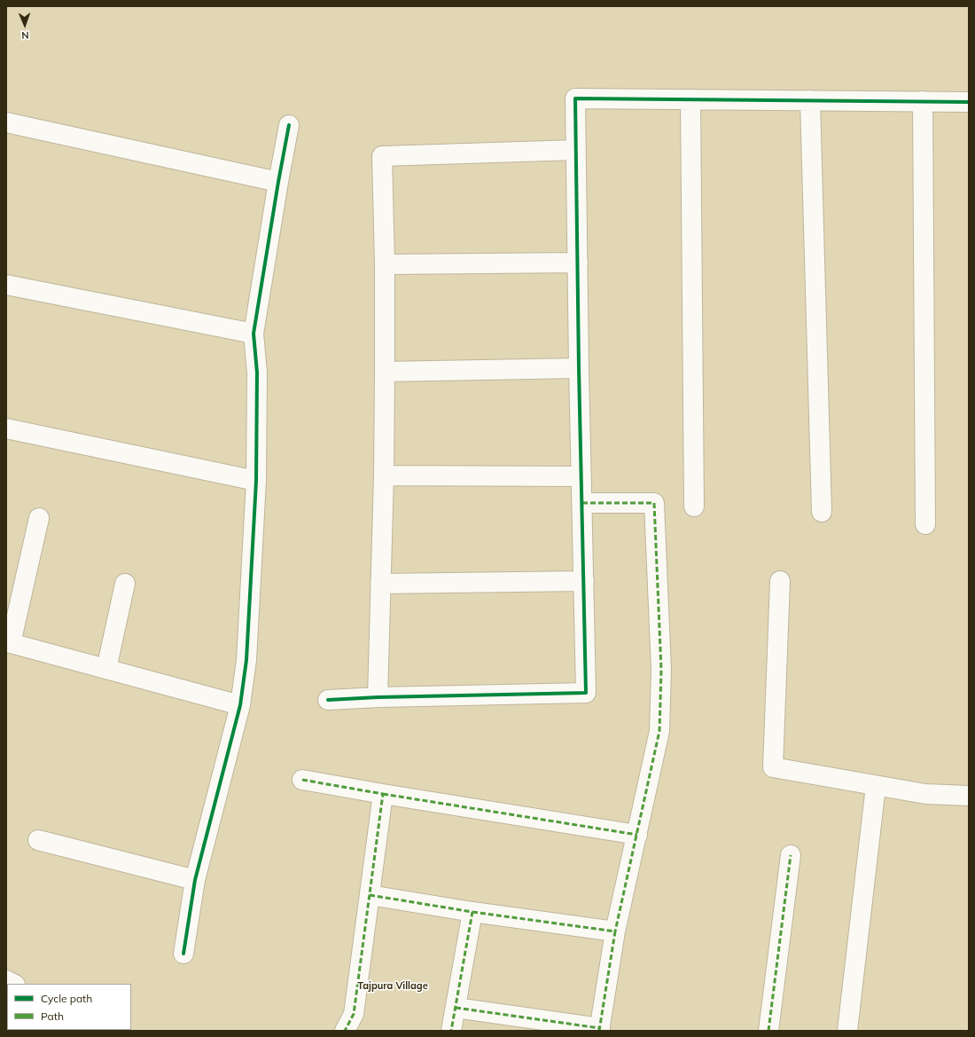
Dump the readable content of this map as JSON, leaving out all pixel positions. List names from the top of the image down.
{
  "districts": ["Tajpura Village"],
  "legend": ["Cycle path", "Path"],
  "north": "bottom"
}
